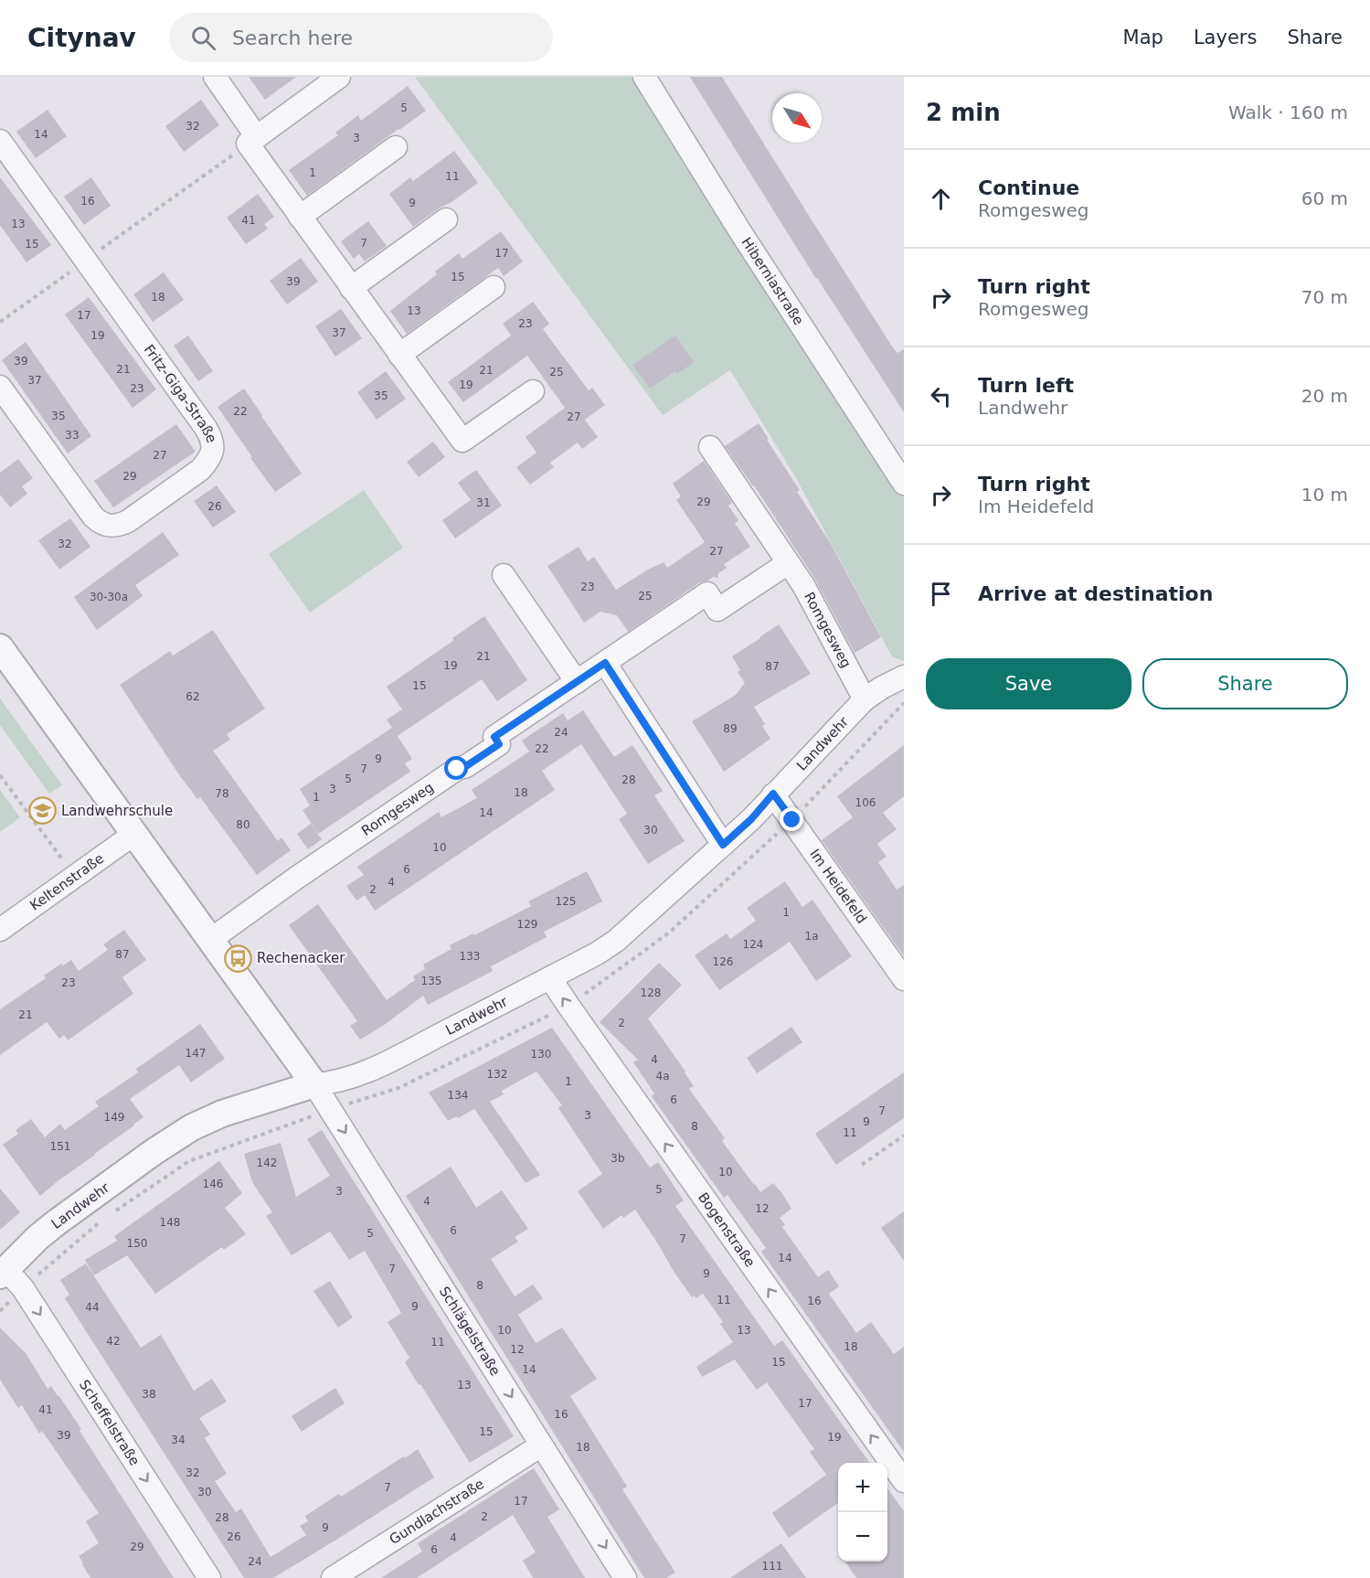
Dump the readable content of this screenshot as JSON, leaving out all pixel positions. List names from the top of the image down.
{
  "streets": {
    "street": [
      "Hiberniastraße",
      "Fritz-Giga-Straße",
      "Romgesweg",
      "Landwehr",
      "Keltenstraße",
      "Im Heidefeld",
      "Bogenstraße",
      "Schlägelstraße",
      "Scheffelstraße",
      "Gundlachstraße"
    ]
  },
  "crossings": [
    ["Romgesweg", "Landwehr"],
    ["Landwehr", "Im Heidefeld"],
    ["Landwehr", "Bogenstraße"],
    ["Landwehr", "Schlägelstraße"],
    ["Landwehr", "Scheffelstraße"],
    ["Schlägelstraße", "Gundlachstraße"]
  ],
  "one_way": ["Bogenstraße", "Schlägelstraße", "Scheffelstraße"],
  "places": {
    "school or university": ["Landwehrschule"],
    "bus stop": ["Rechenacker"]
  },
  "house_numbers": [
    "5",
    "32",
    "14",
    "3",
    "1",
    "11",
    "16",
    "9",
    "41",
    "13",
    "7",
    "15",
    "17",
    "15",
    "39",
    "18",
    "13",
    "17",
    "23",
    "37",
    "19",
    "39",
    "21",
    "21",
    "25",
    "37",
    "19",
    "23",
    "35",
    "22",
    "35",
    "27",
    "33",
    "27",
    "29",
    "29",
    "31",
    "26",
    "32",
    "27",
    "23",
    "25",
    "30-30a",
    "21",
    "19",
    "87",
    "15",
    "62",
    "89",
    "24",
    "22",
    "9",
    "7",
    "5",
    "28",
    "3",
    "18",
    "78",
    "1",
    "106",
    "14",
    "80",
    "30",
    "10",
    "6",
    "4",
    "2",
    "125",
    "1",
    "129",
    "1a",
    "124",
    "87",
    "133",
    "126",
    "135",
    "23",
    "128",
    "21",
    "2",
    "147",
    "130",
    "4",
    "132",
    "4a",
    "1",
    "134",
    "6",
    "7",
    "3",
    "149",
    "9",
    "8",
    "11",
    "151",
    "3b",
    "142",
    "10",
    "146",
    "5",
    "3",
    "4",
    "12",
    "148",
    "6",
    "5",
    "7",
    "150",
    "14",
    "7",
    "9",
    "8",
    "11",
    "16",
    "9",
    "44",
    "10",
    "13",
    "42",
    "11",
    "18",
    "12",
    "15",
    "14",
    "13",
    "38",
    "17",
    "41",
    "16",
    "15",
    "39",
    "19",
    "34",
    "18",
    "32",
    "7",
    "30",
    "17",
    "2",
    "28",
    "9",
    "26",
    "4",
    "29",
    "6",
    "24",
    "111"
  ],
  "north": "bottom right",
  "page": {
    "header": "Citynav",
    "search": "Search here",
    "nav": ["Map", "Layers", "Share"],
    "heading": ["2 min", "Walk · 160 m"],
    "list": [
      ["Continue", "Romgesweg", "60 m"],
      ["Turn right", "Romgesweg", "70 m"],
      ["Turn left", "Landwehr", "20 m"],
      ["Turn right", "Im Heidefeld", "10 m"],
      "Arrive at destination"
    ],
    "buttons": ["Save", "Share"],
    "map_buttons": ["+", "−"]
  }
}
